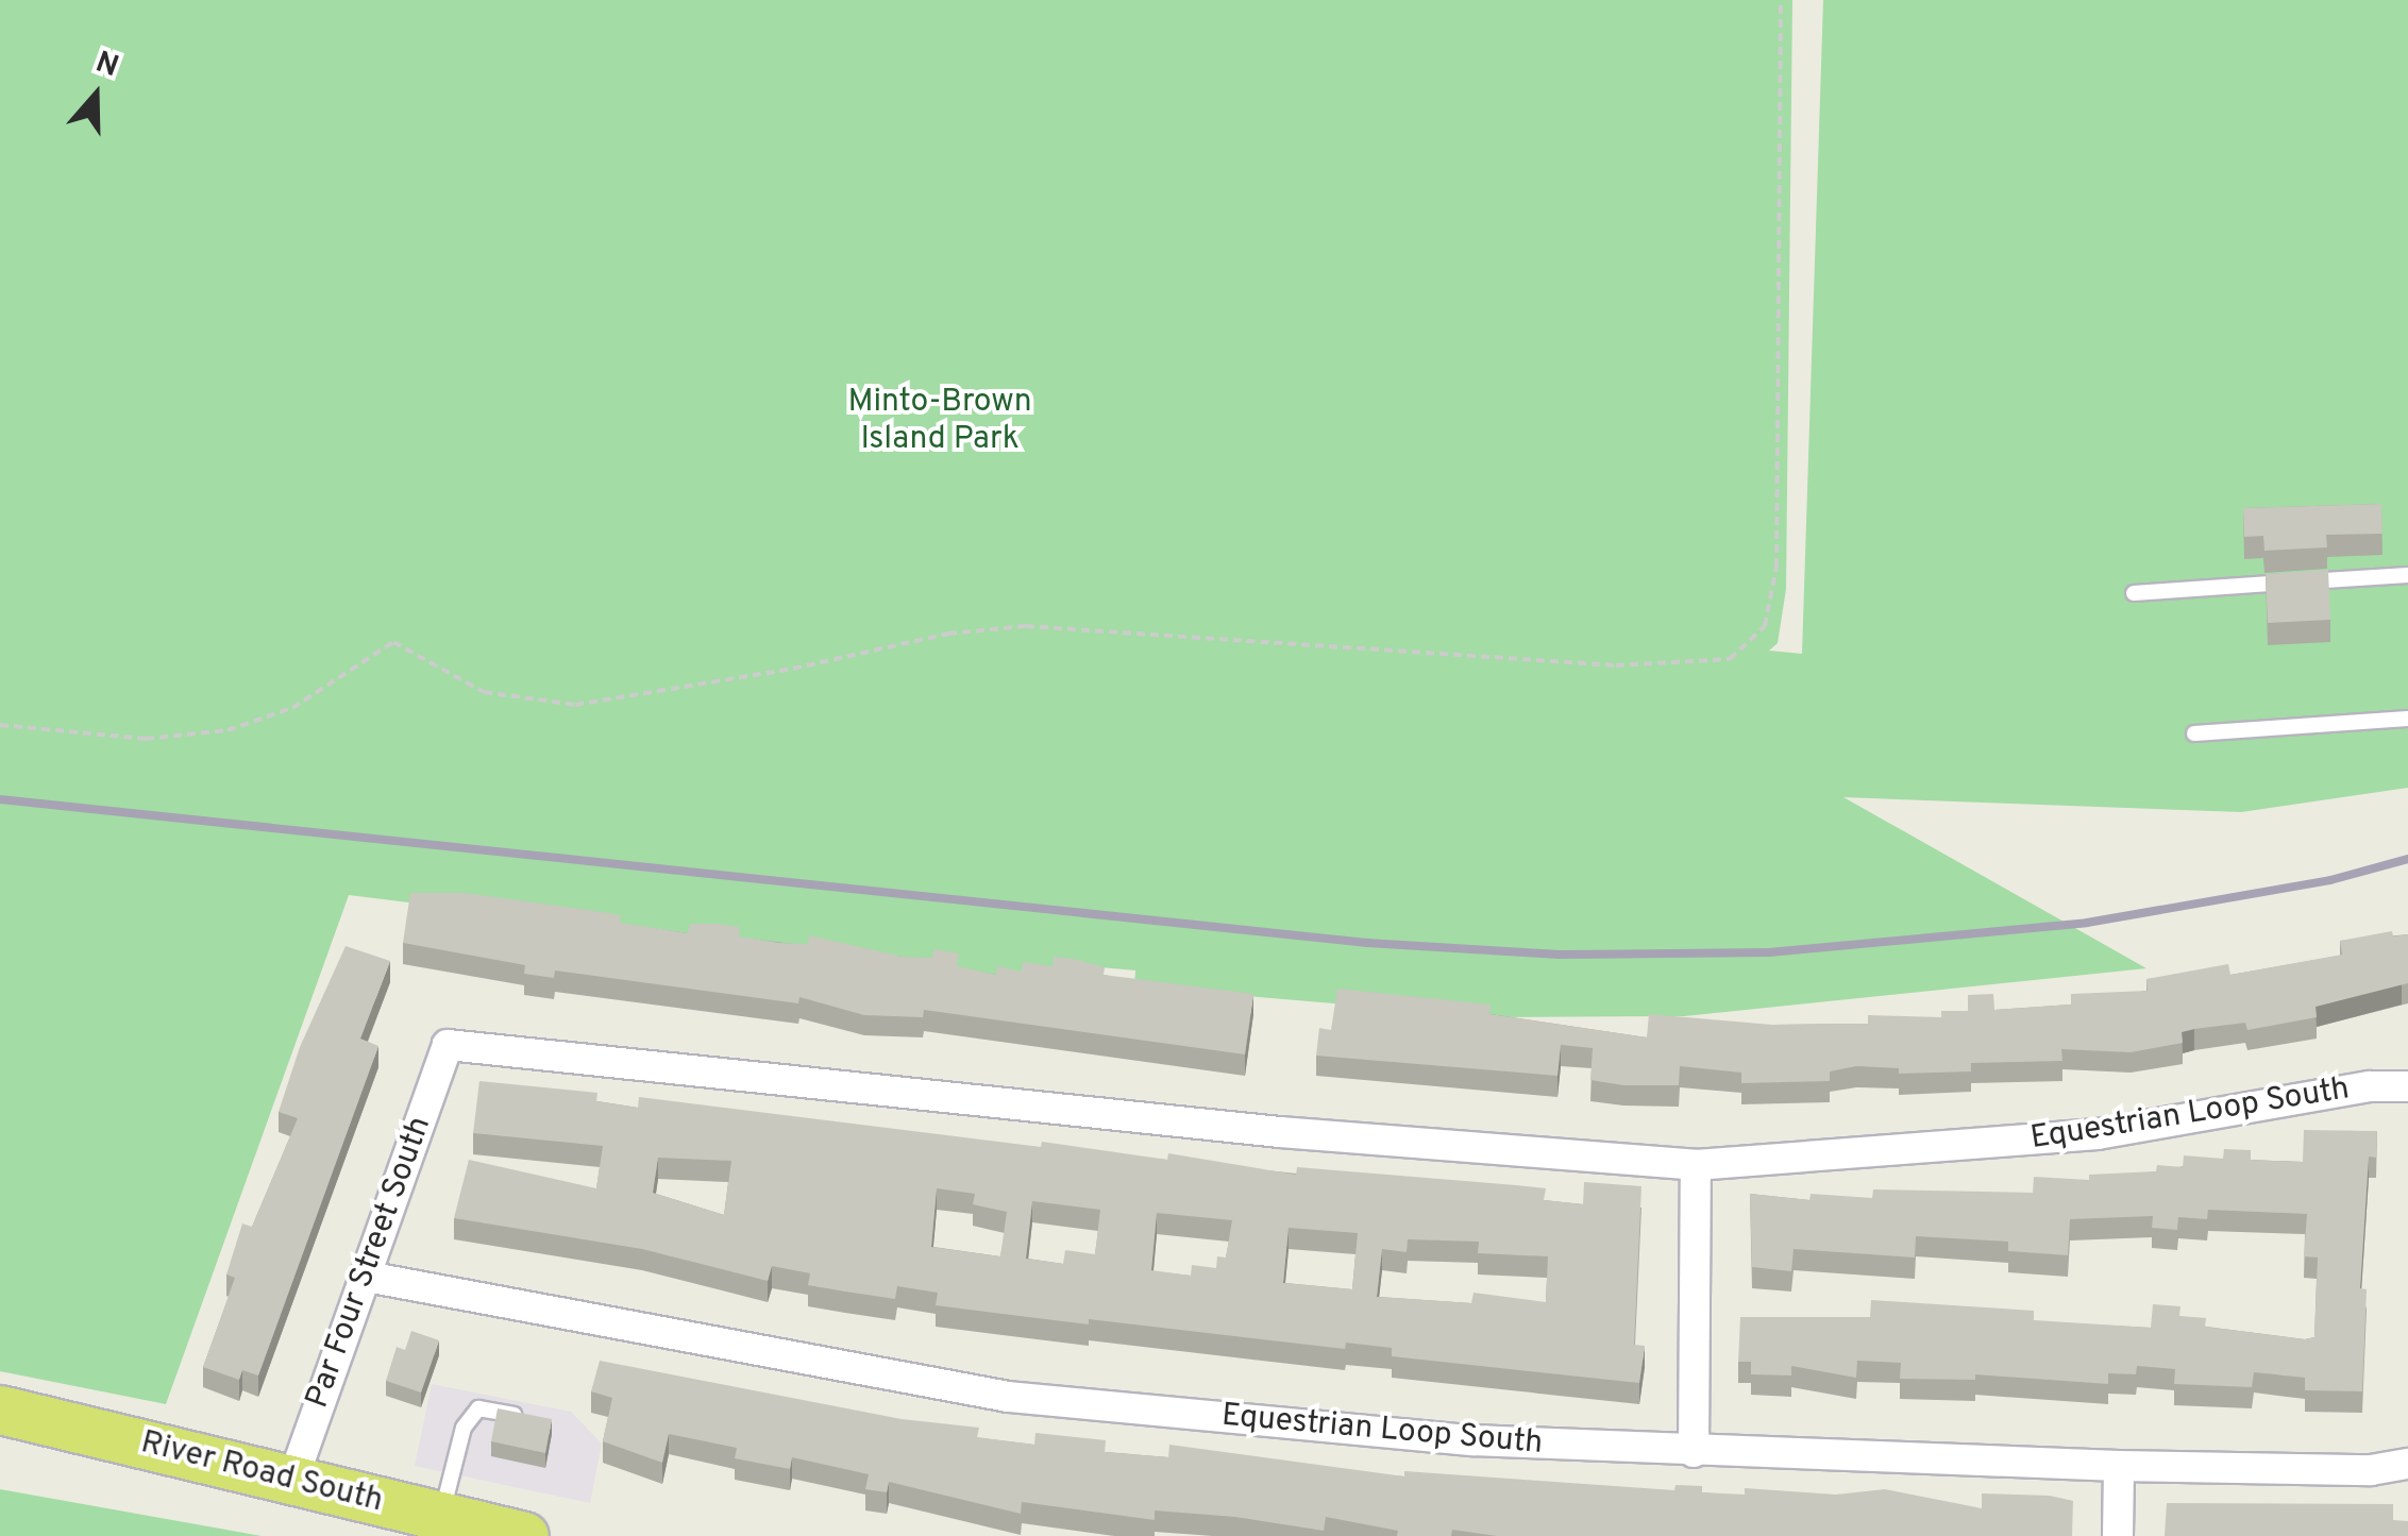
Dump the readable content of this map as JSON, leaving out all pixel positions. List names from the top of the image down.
{
  "streets": {
    "main road": ["River Road South"],
    "street": ["Equestrian Loop South", "Par Four Street South"]
  },
  "crossings": [
    ["Equestrian Loop South", "Par Four Street South"],
    ["Par Four Street South", "River Road South"]
  ],
  "parks": ["Minto-Brown Island Park"],
  "north": "top"
}
